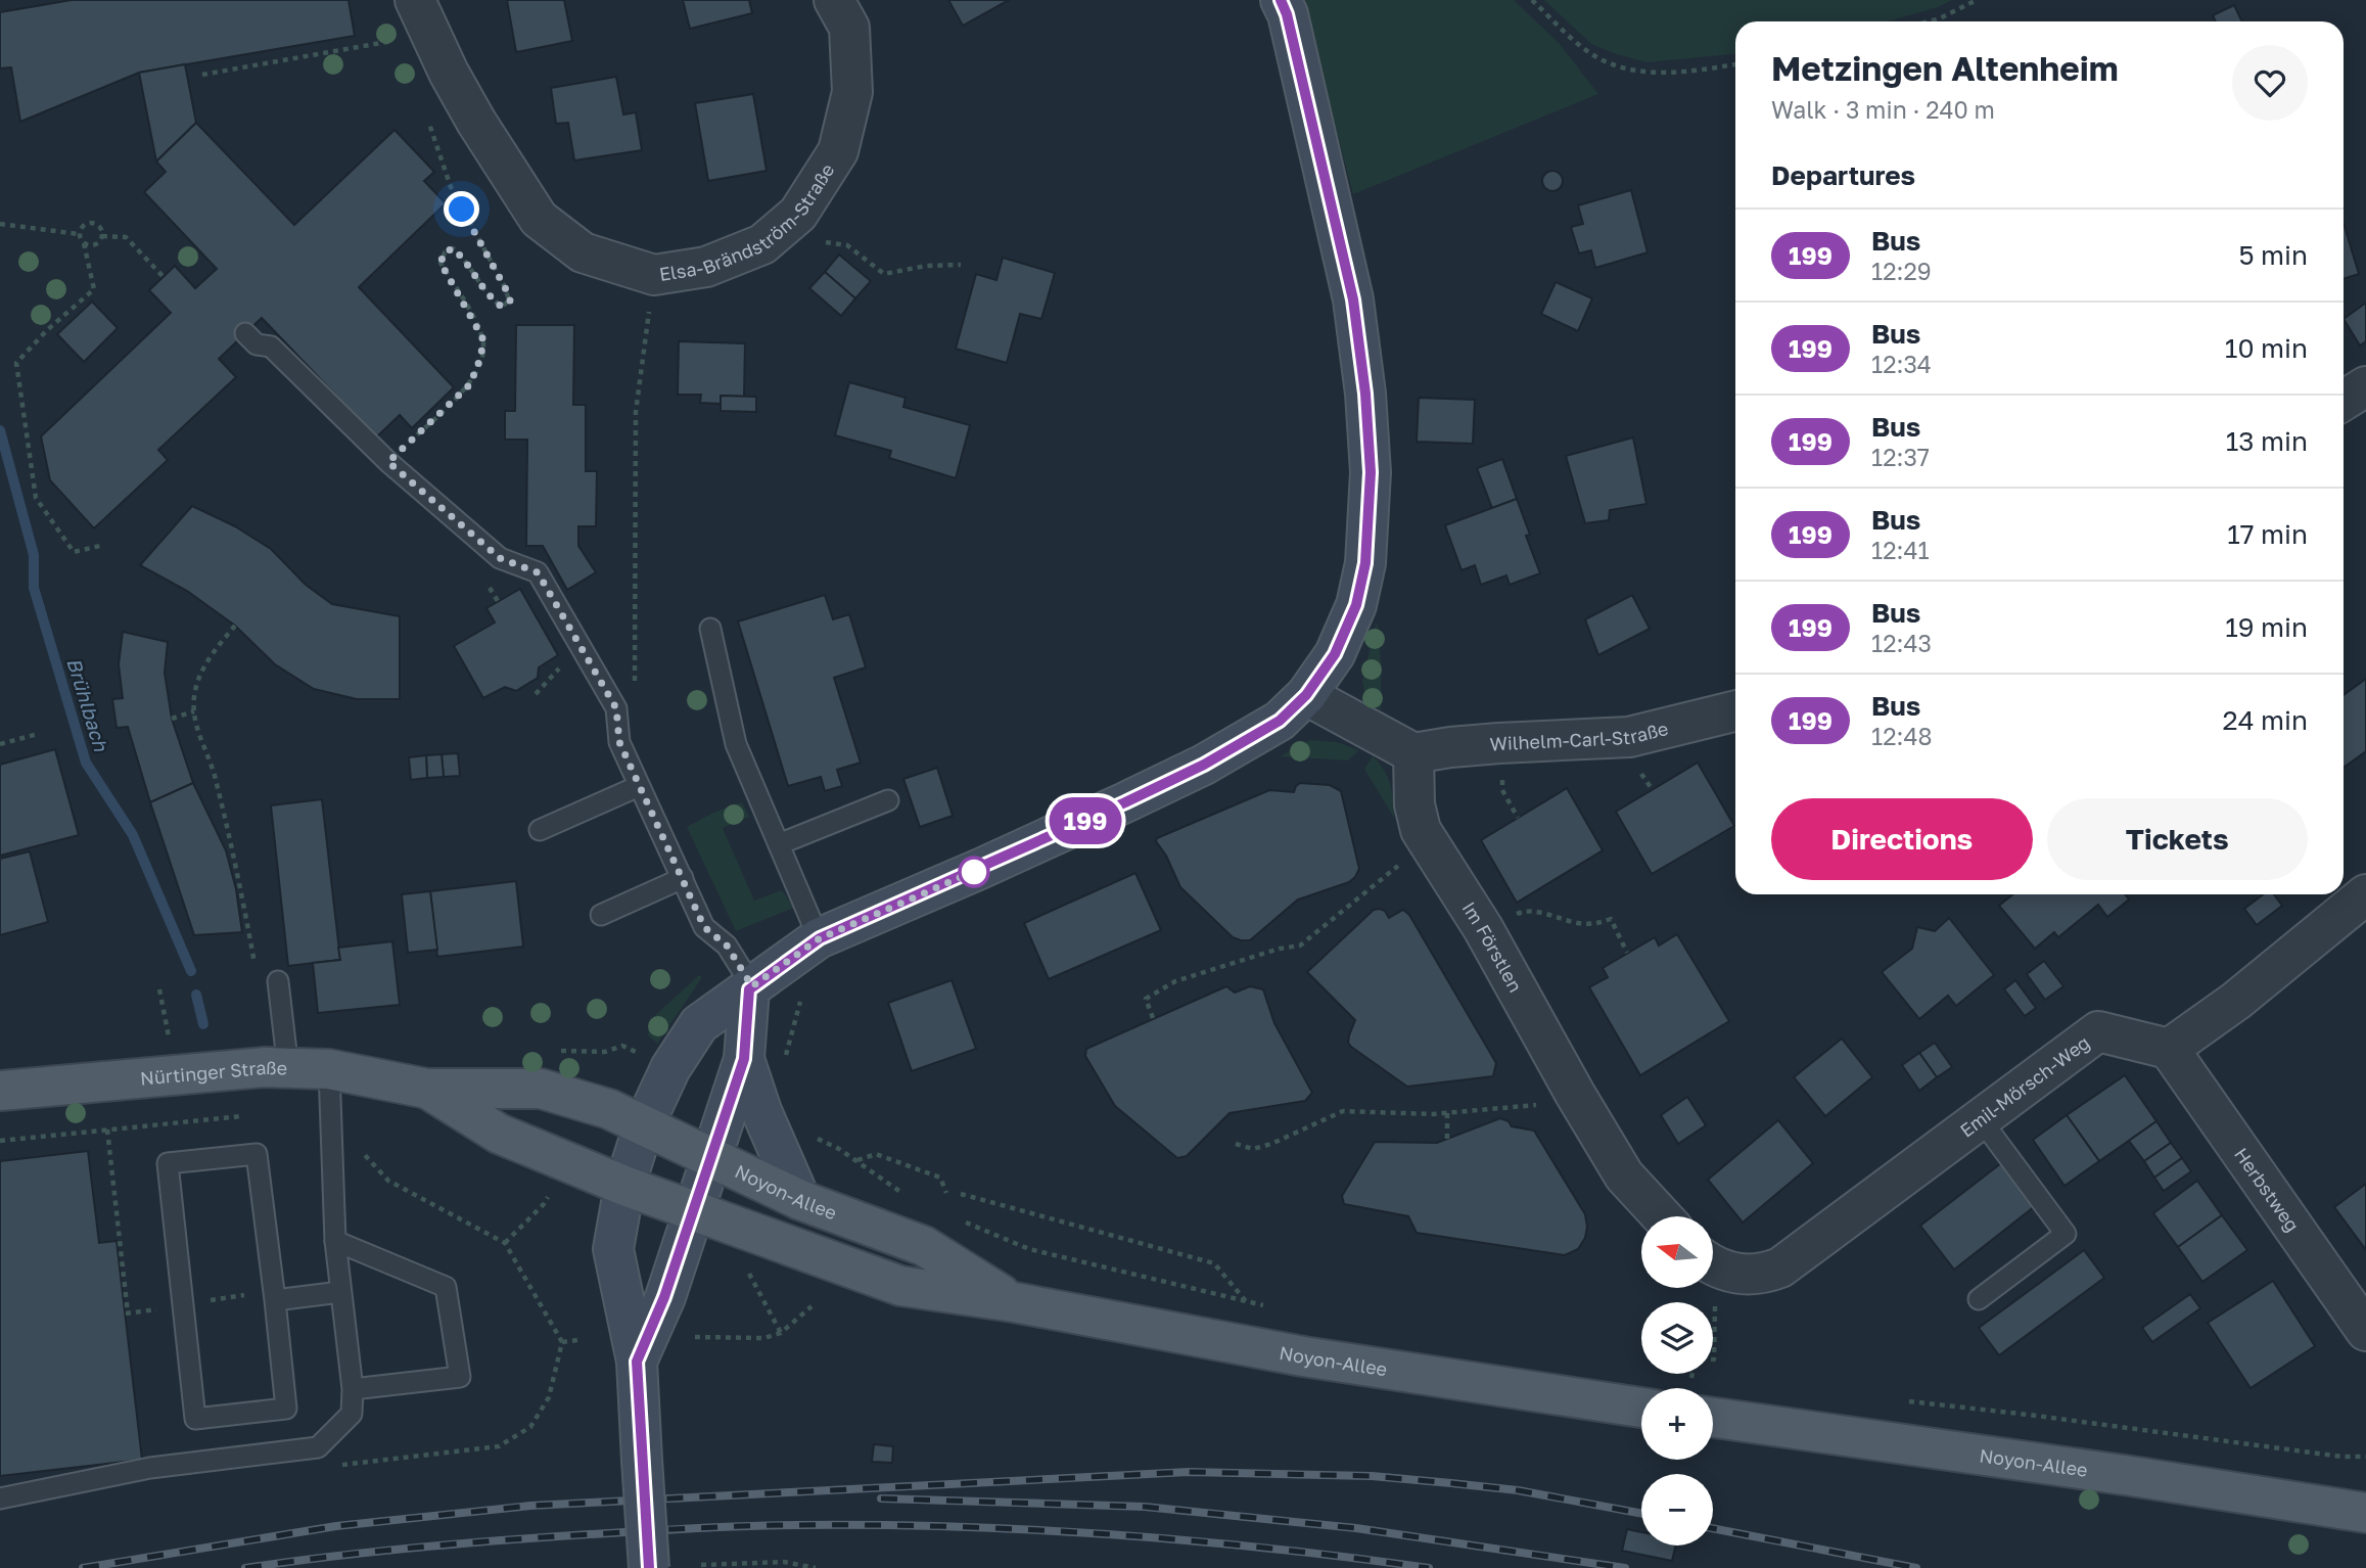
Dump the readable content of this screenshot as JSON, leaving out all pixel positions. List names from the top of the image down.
{
  "streets": {
    "main road": ["Nürtinger Straße", "Noyon-Allee"],
    "street": [
      "Elsa-Brändström-Straße",
      "Wilhelm-Carl-Straße",
      "Im Förstlen",
      "Emil-Mörsch-Weg",
      "Herbstweg"
    ]
  },
  "crossings": [
    ["Wilhelm-Carl-Straße", "Im Förstlen"],
    ["Nürtinger Straße", "Noyon-Allee"],
    ["Emil-Mörsch-Weg", "Herbstweg"]
  ],
  "water": ["Brühlbach"],
  "lines": ["bus line 199"],
  "north": "left",
  "page": {
    "on_map": "199",
    "heading": [
      ["Metzingen Altenheim", "Walk · 3 min · 240 m"],
      "Departures"
    ],
    "list": [
      {
        "mark": "199",
        "name": "Bus",
        "note": "12:29",
        "value": "5 min"
      },
      {
        "mark": "199",
        "name": "Bus",
        "note": "12:34",
        "value": "10 min"
      },
      {
        "mark": "199",
        "name": "Bus",
        "note": "12:37",
        "value": "13 min"
      },
      {
        "mark": "199",
        "name": "Bus",
        "note": "12:41",
        "value": "17 min"
      },
      {
        "mark": "199",
        "name": "Bus",
        "note": "12:43",
        "value": "19 min"
      },
      {
        "mark": "199",
        "name": "Bus",
        "note": "12:48",
        "value": "24 min"
      }
    ],
    "buttons": ["Directions", "Tickets"],
    "map_buttons": ["+", "−"]
  }
}
